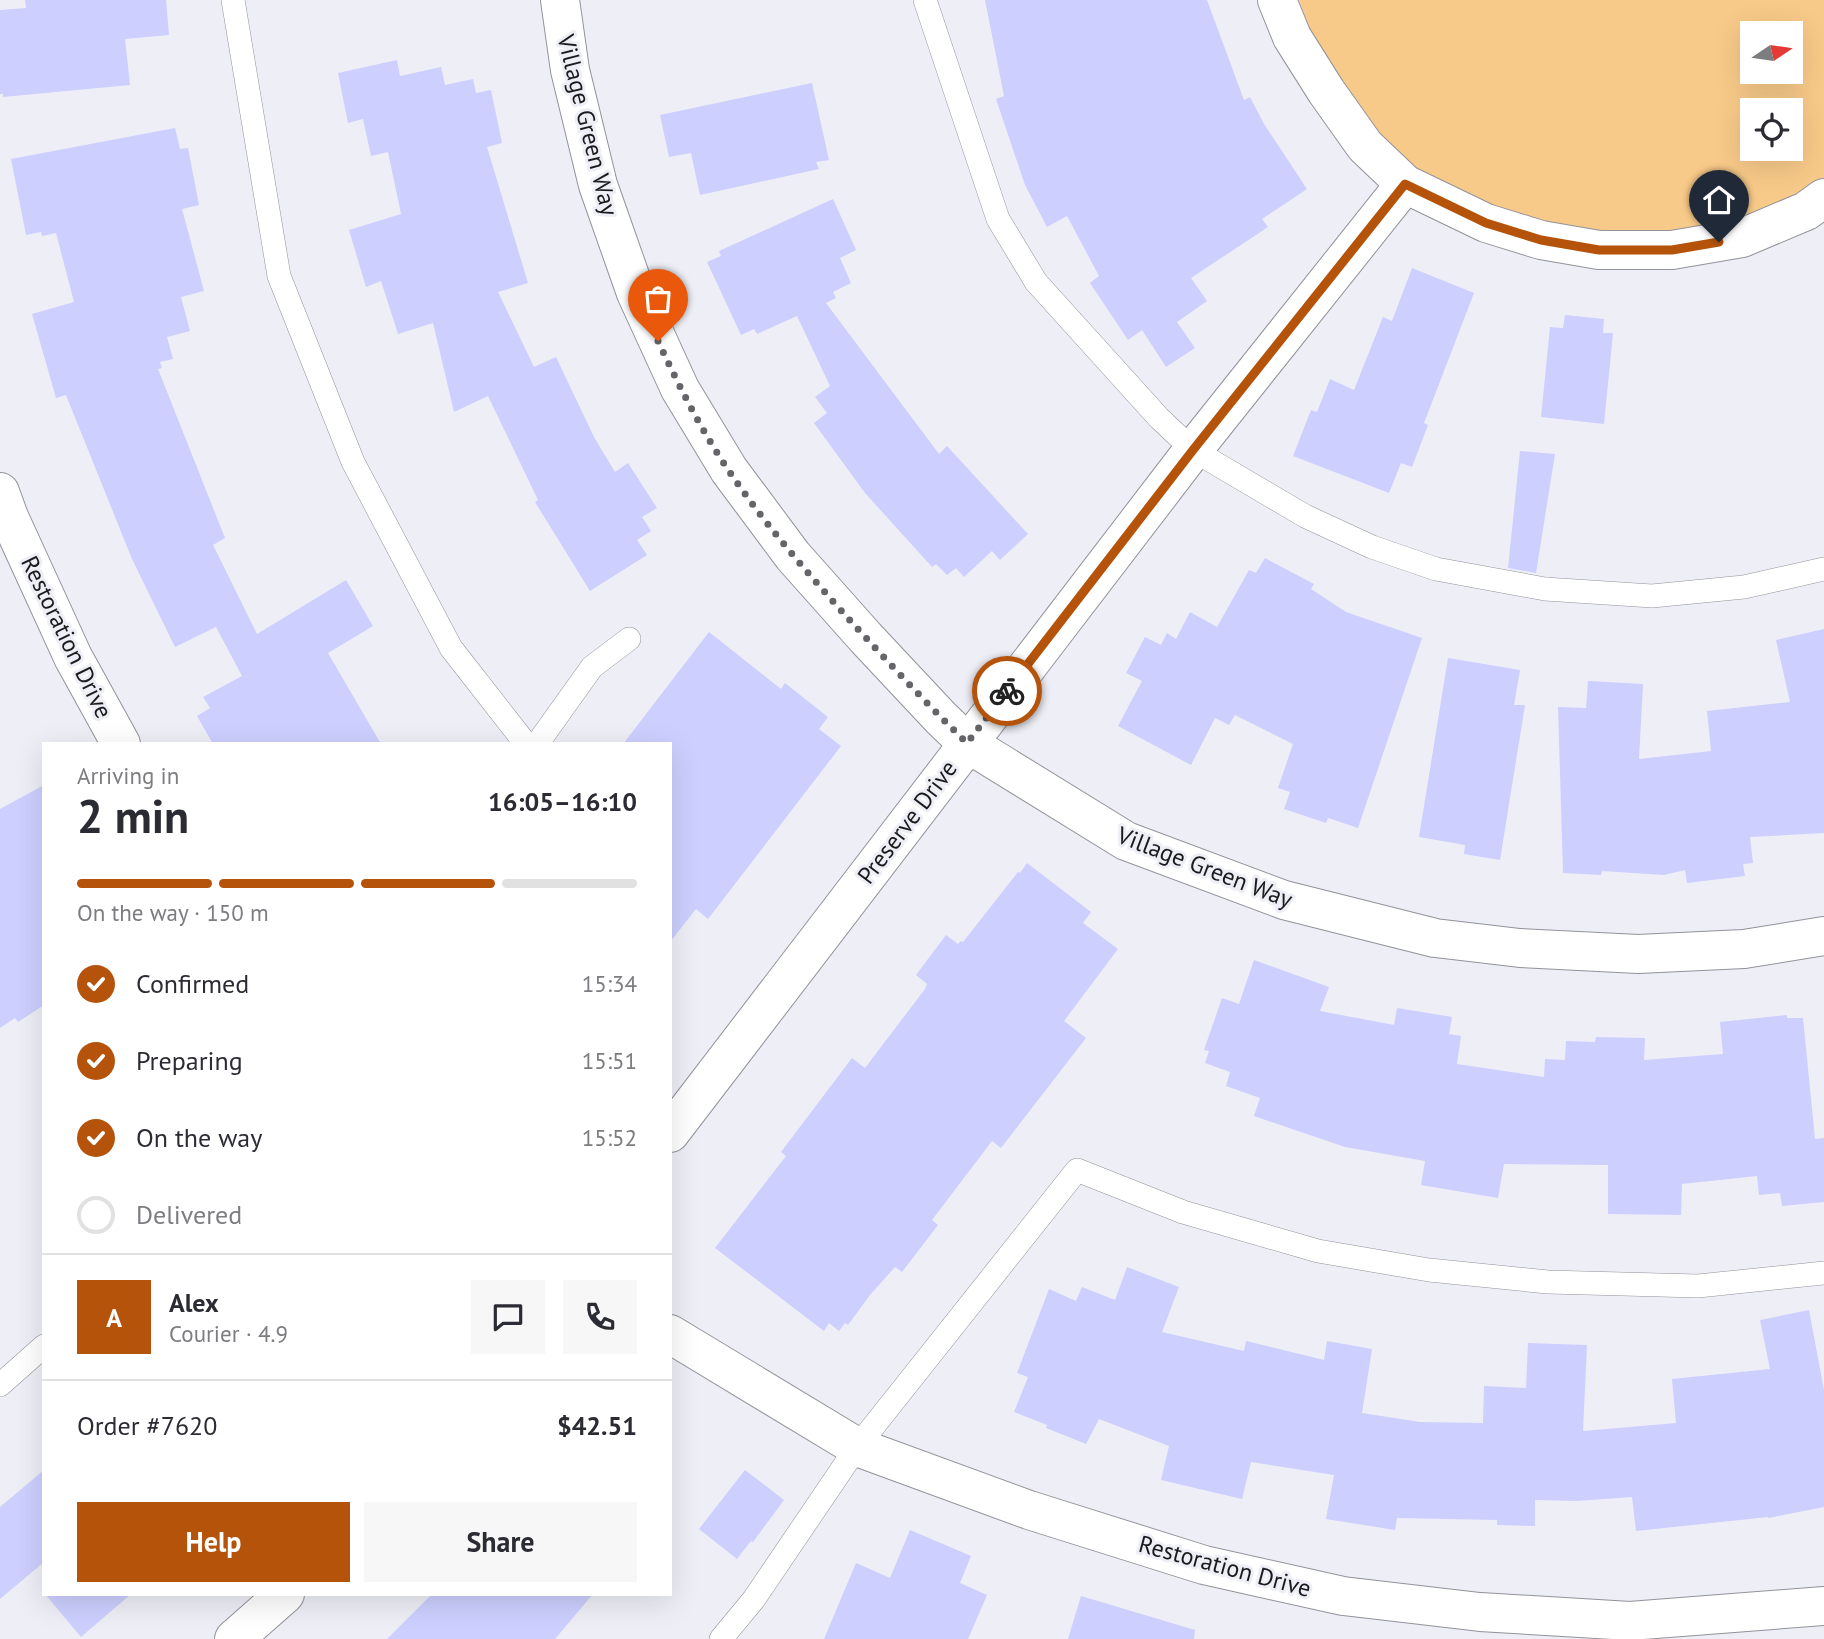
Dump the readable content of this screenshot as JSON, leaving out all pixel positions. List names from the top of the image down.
{
  "streets": {
    "street": ["Village Green Way", "Restoration Drive", "Preserve Drive"]
  },
  "crossings": [
    ["Village Green Way", "Preserve Drive"]
  ],
  "north": "right",
  "page": {
    "heading": ["2 min", "Arriving in", "16:05–16:10"],
    "panel": [
      "Alex",
      "Courier · 4.9",
      "Order #7620",
      "$42.51"
    ],
    "bar": "On the way · 150 m",
    "list": [
      ["Confirmed", "15:34"],
      ["Preparing", "15:51"],
      ["On the way", "15:52"],
      "Delivered"
    ],
    "round": "A",
    "buttons": ["Help", "Share"]
  }
}
